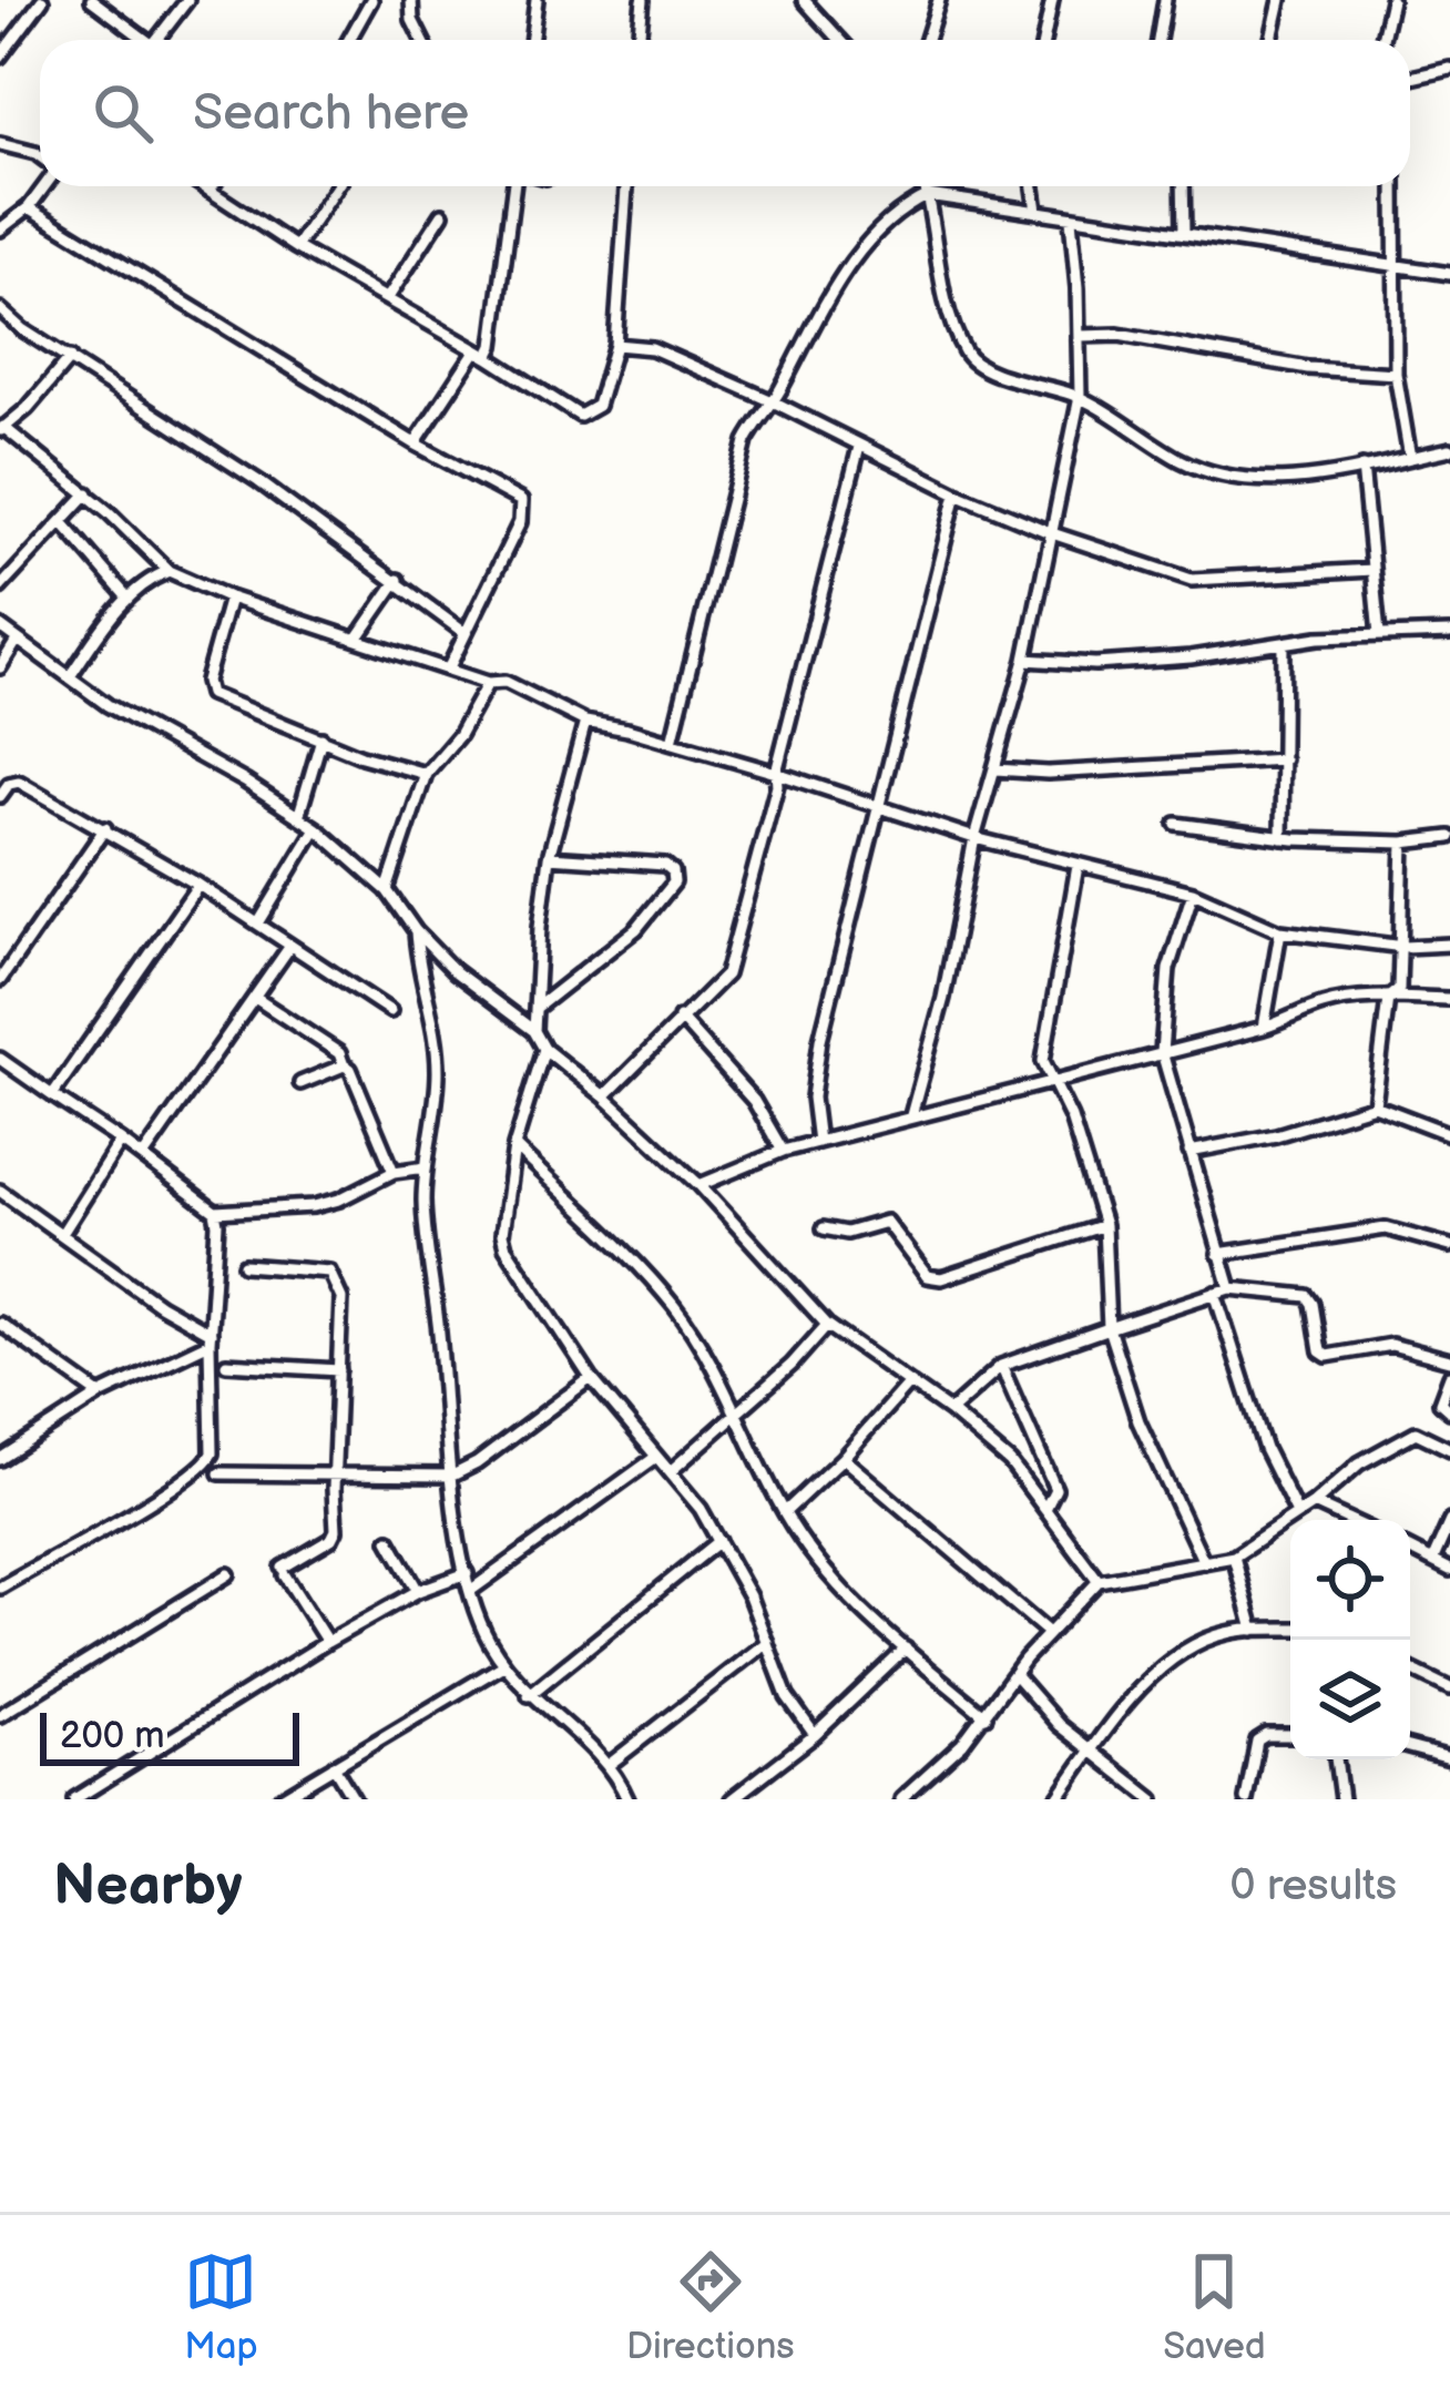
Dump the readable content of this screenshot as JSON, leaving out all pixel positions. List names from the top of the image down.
{
  "scale_bar": "200 m",
  "page": {
    "search": "Search here",
    "scale": "200 m",
    "heading": ["Nearby", "0 results"],
    "nav": ["Map", "Directions", "Saved"]
  }
}
